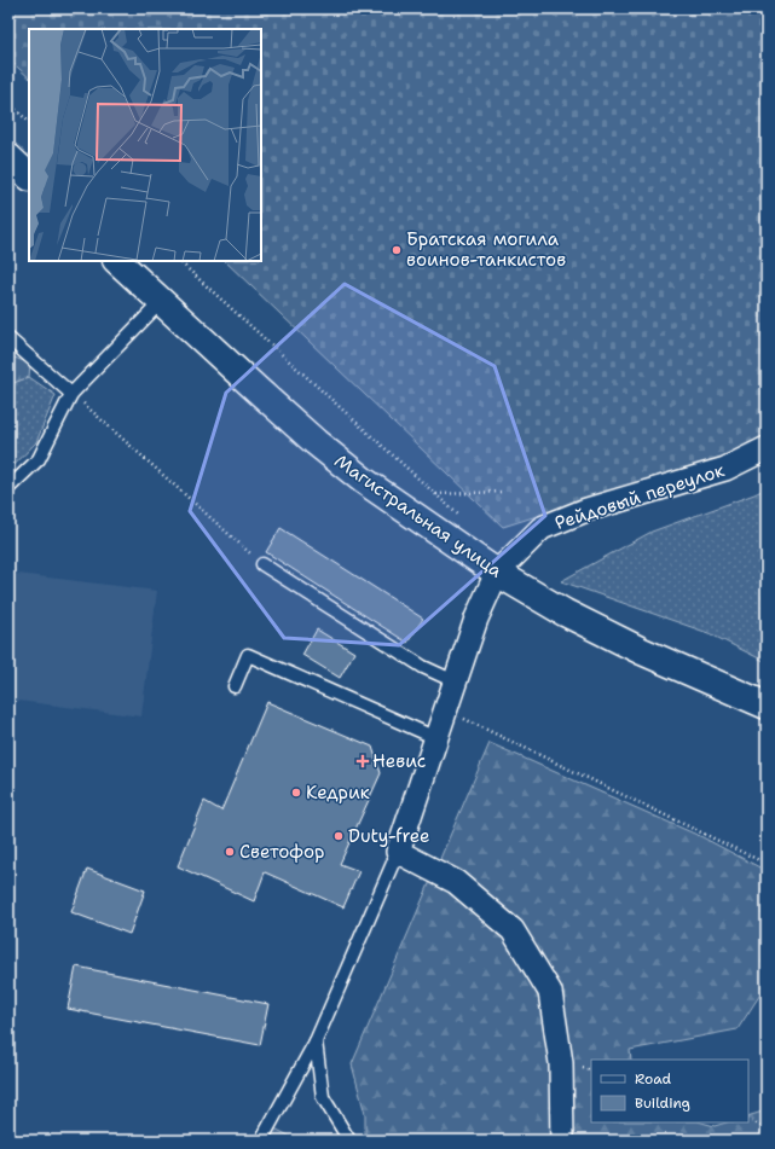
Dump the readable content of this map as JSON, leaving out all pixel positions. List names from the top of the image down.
{
  "streets": {
    "main road": ["Магистральная улица"],
    "street": ["Рейдовый переулок"]
  },
  "crossings": [
    ["Рейдовый переулок", "Магистральная улица"]
  ],
  "places": {
    "other": [
      "Братская могила воинов-танкистов",
      "Кедрик",
      "Duty-free",
      "Светофор"
    ],
    "health": ["Невис"]
  },
  "legend": ["Road", "Building"]
}
